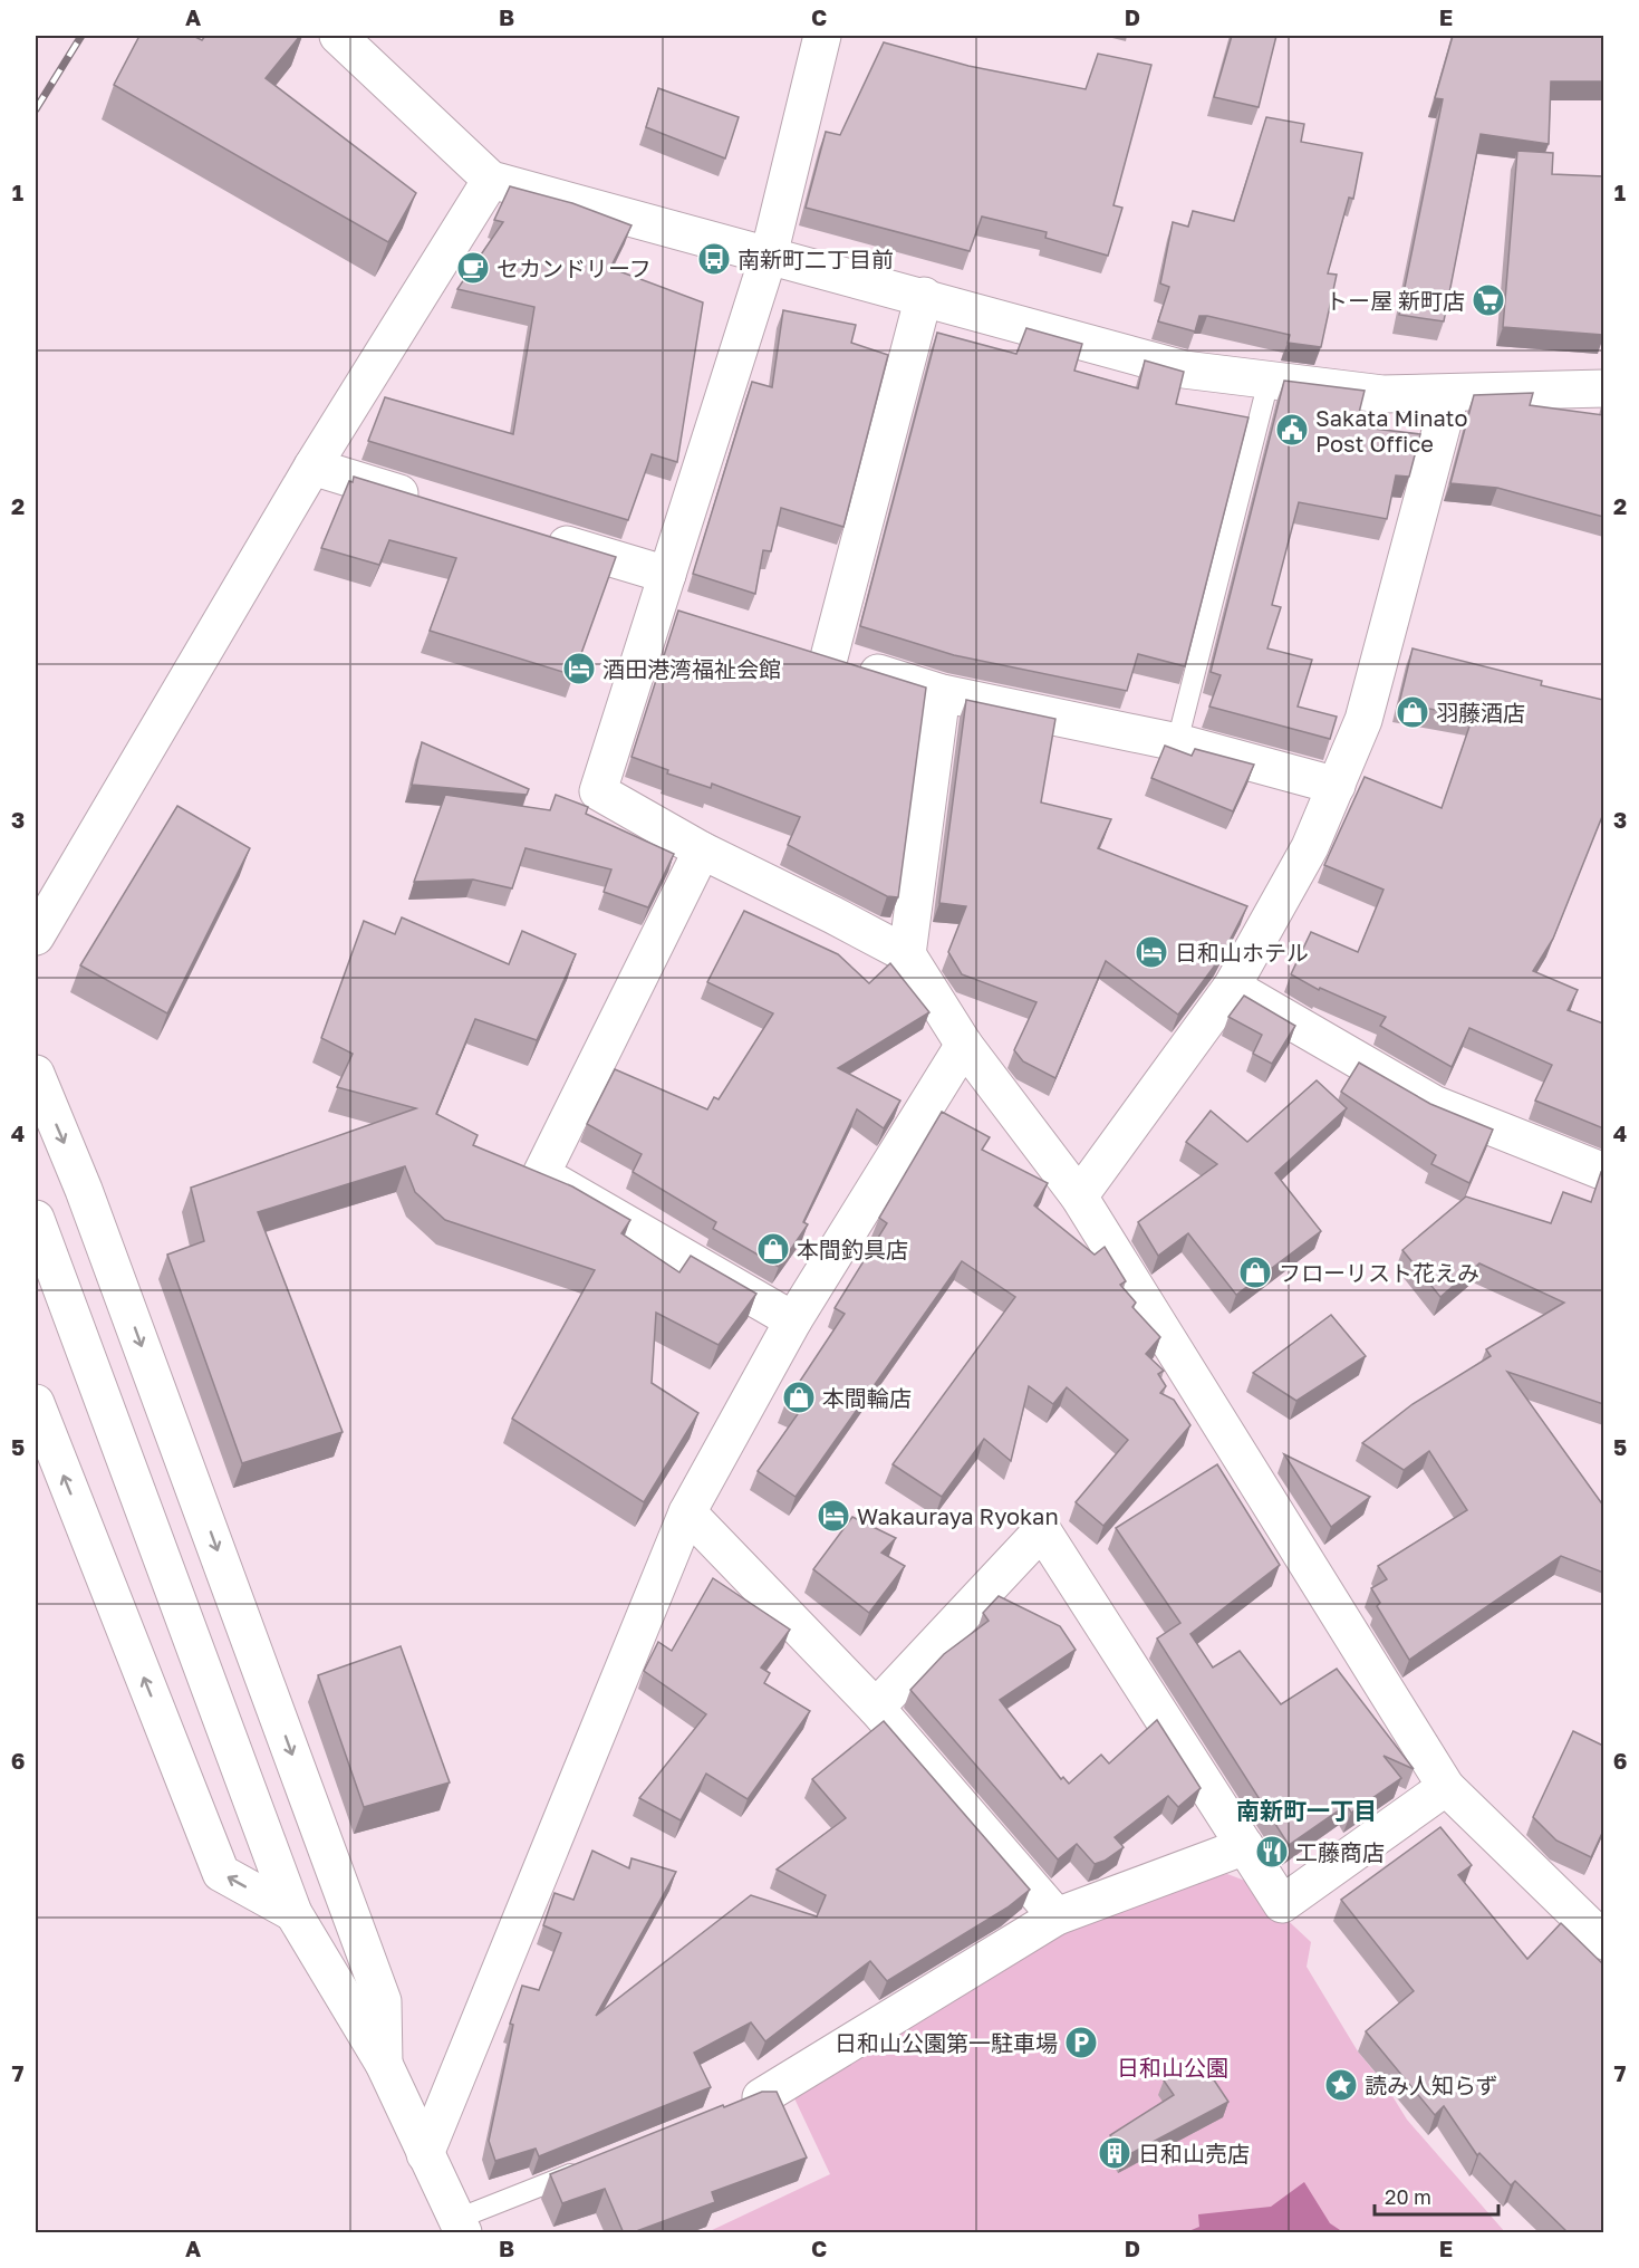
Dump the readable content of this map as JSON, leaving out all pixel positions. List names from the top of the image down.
{
  "districts": ["南新町一丁目"],
  "parks": ["日和山公園"],
  "places": {
    "bus stop": ["南新町二丁目前"],
    "cafe": ["セカンドリーフ"],
    "supermarket": ["トー屋 新町店"],
    "public building": ["Sakata Minato Post Office"],
    "hotel": ["酒田港湾福祉会館", "日和山ホテル", "Wakauraya Ryokan"],
    "shop": [
      "羽藤酒店",
      "本間釣具店",
      "フローリスト花えみ",
      "本間輪店"
    ],
    "restaurant": ["工藤商店"],
    "parking": ["日和山公園第一駐車場"],
    "place": ["読み人知らず"],
    "building": ["日和山売店"]
  },
  "scale_bar": "20 m",
  "grid": {
    "columns": [
      "A",
      "B",
      "C",
      "D",
      "E"
    ],
    "rows": [
      "1",
      "2",
      "3",
      "4",
      "5",
      "6",
      "7"
    ]
  }
}
